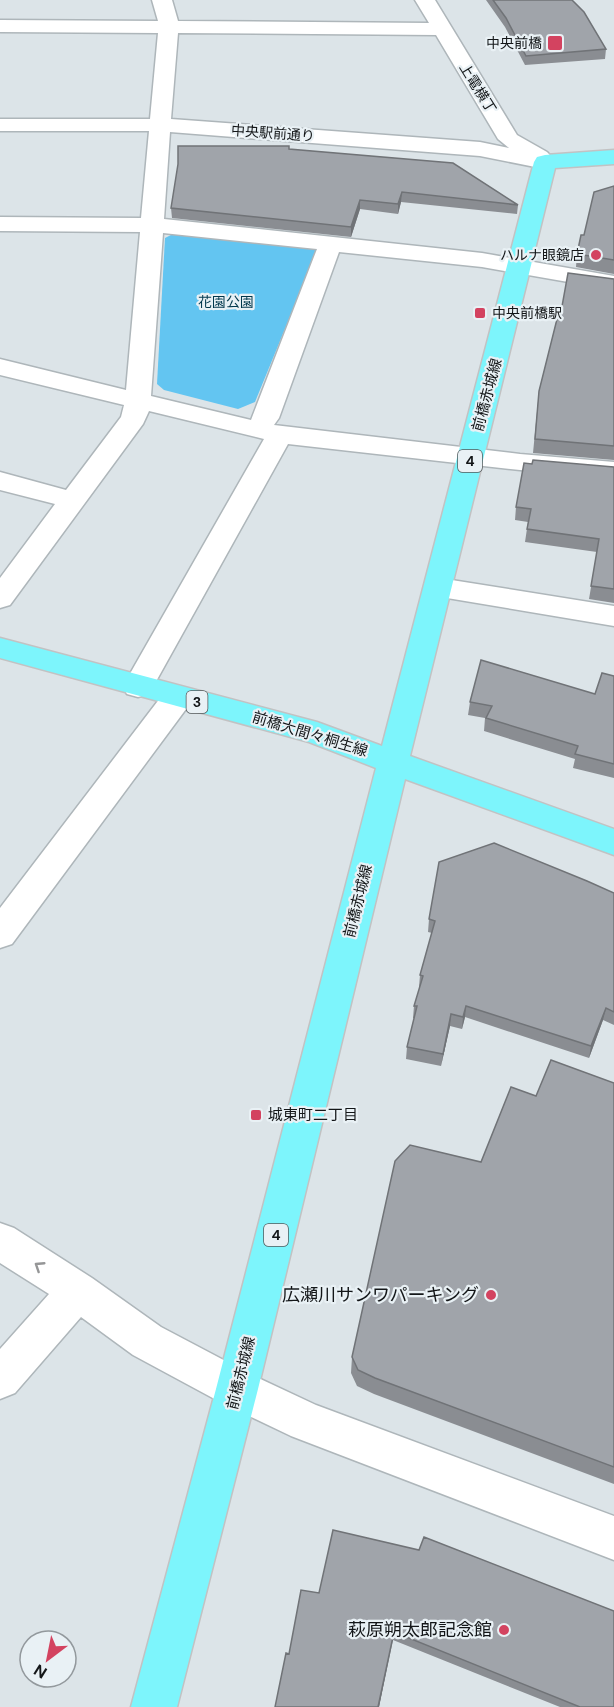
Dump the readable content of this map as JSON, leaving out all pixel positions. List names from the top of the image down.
{
  "streets": {
    "main road": [
      "前橋赤城線",
      "4",
      "3",
      "前橋大間々桐生線"
    ],
    "street": ["上電横丁", "中央駅前通り"]
  },
  "crossings": [
    ["上電横丁", "中央駅前通り"],
    ["上電横丁", "前橋赤城線"],
    ["中央駅前通り", "前橋赤城線"],
    ["前橋赤城線", "前橋大間々桐生線"]
  ],
  "parks": ["花園公園"],
  "places": {
    "transit": ["中央前橋", "中央前橋駅", "城東町二丁目"],
    "other": ["ハルナ眼鏡店", "広瀬川サンワパーキング", "萩原朔太郎記念館"]
  },
  "north": "bottom left"
}
